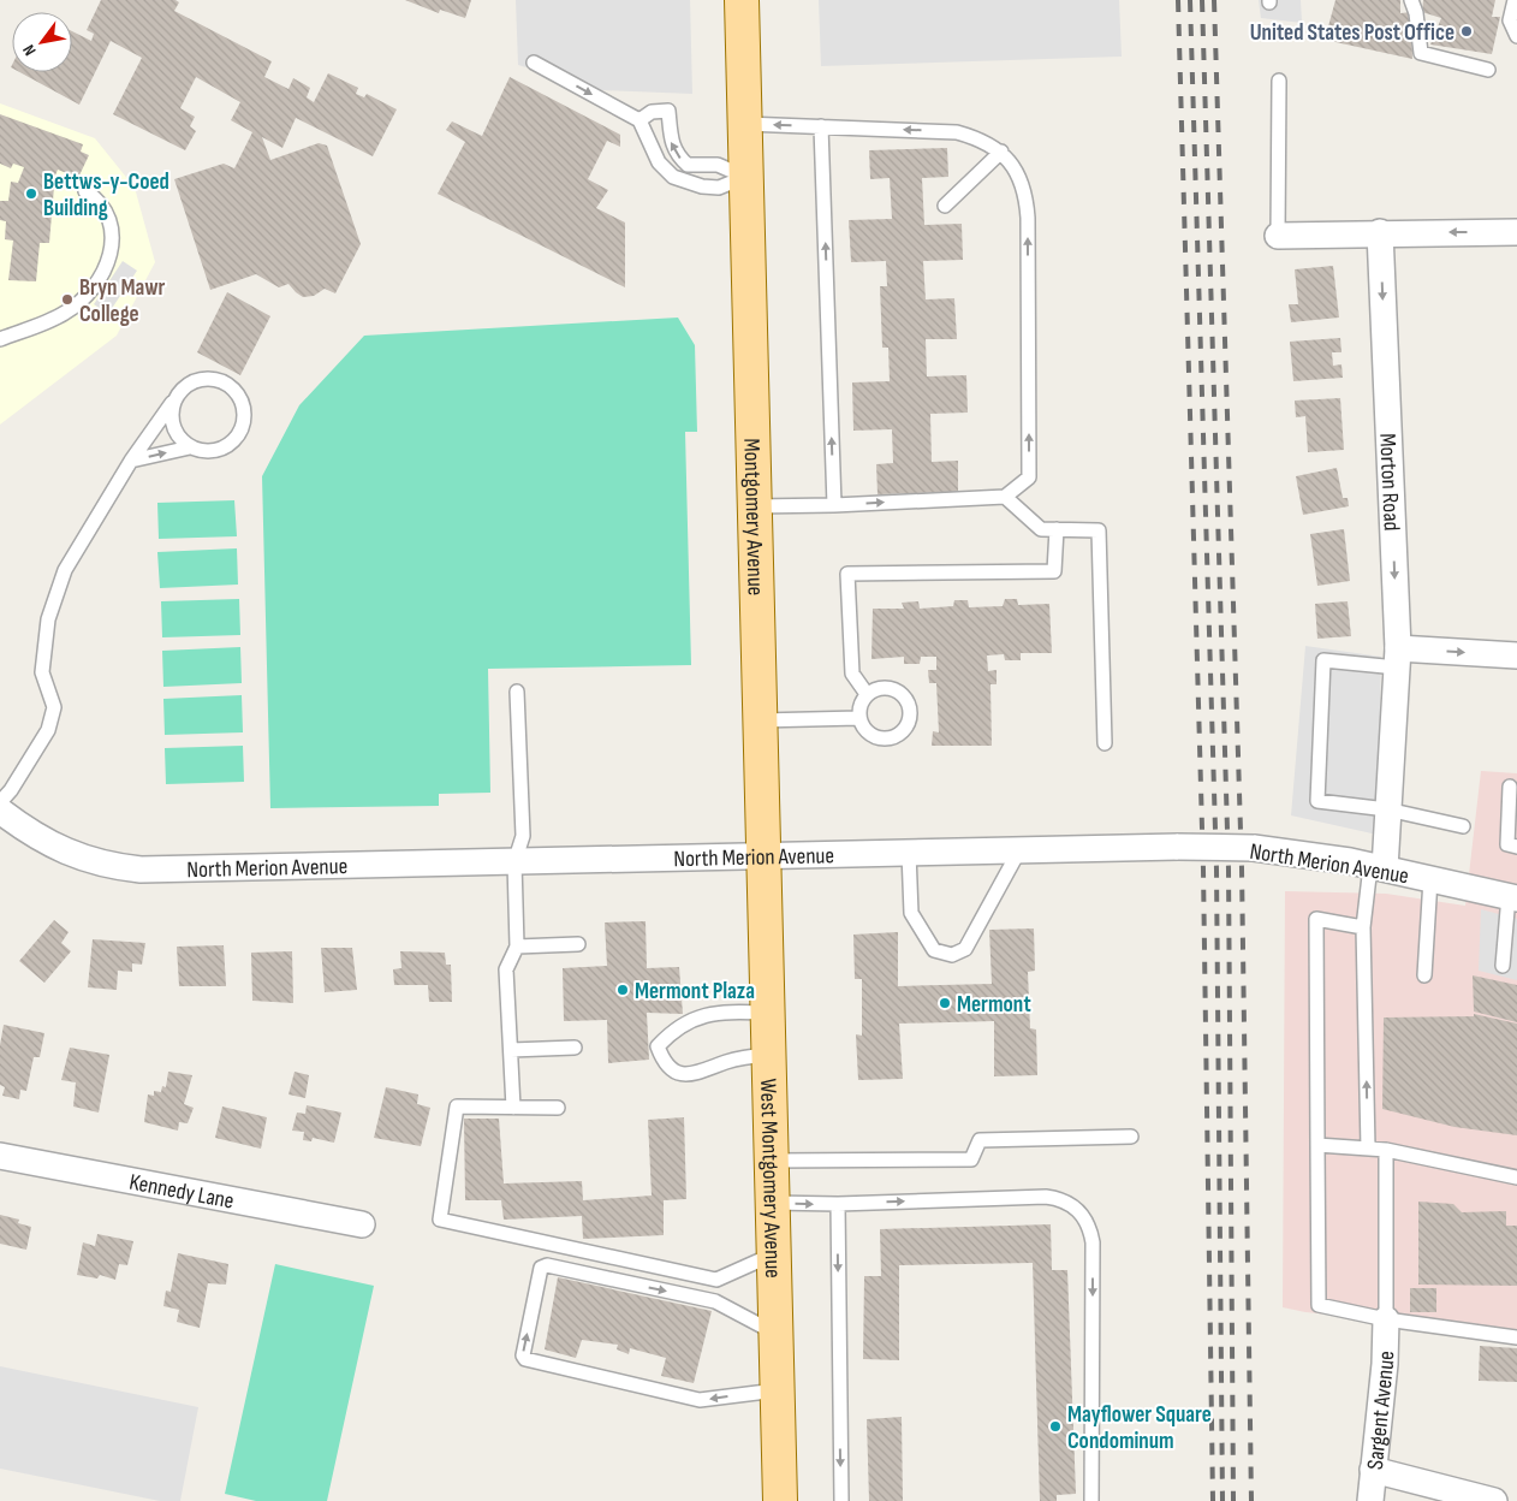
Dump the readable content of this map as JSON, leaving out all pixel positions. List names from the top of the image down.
{
  "streets": {
    "main road": ["Montgomery Avenue", "West Montgomery Avenue"],
    "street": [
      "Morton Road",
      "North Merion Avenue",
      "Kennedy Lane",
      "Sargent Avenue"
    ]
  },
  "crossings": [
    ["Morton Road", "North Merion Avenue"],
    ["Montgomery Avenue", "North Merion Avenue"],
    ["Montgomery Avenue", "West Montgomery Avenue"],
    ["North Merion Avenue", "West Montgomery Avenue"]
  ],
  "one_way": ["Morton Road"],
  "places": [
    "United States Post Office",
    "Bettws-y-Coed Building",
    "Bryn Mawr College",
    "Mermont Plaza",
    "Mermont",
    "Mayflower Square Condominum"
  ],
  "north": "bottom left"
}
